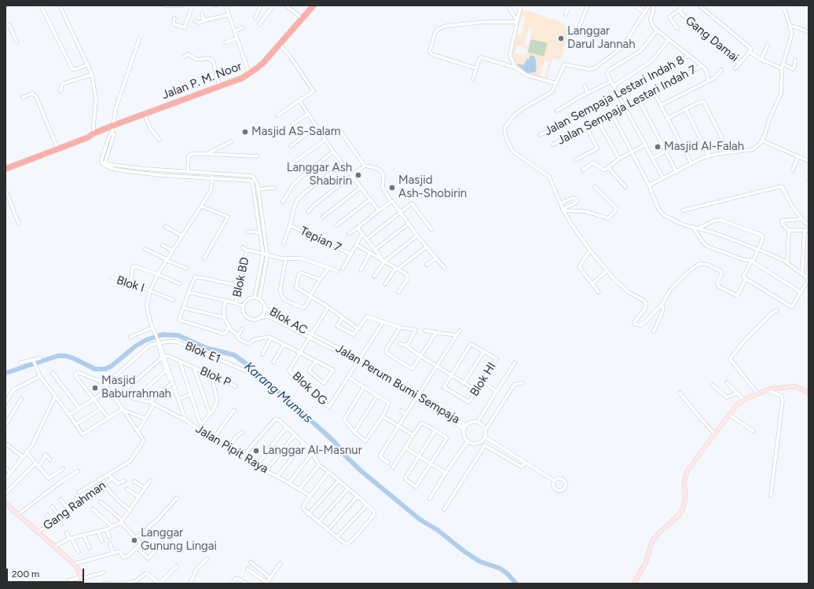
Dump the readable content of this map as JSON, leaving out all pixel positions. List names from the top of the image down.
{
  "streets": {
    "highway": ["Jalan P. M. Noor"],
    "street": [
      "Gang Damai",
      "Jalan Sempaja Lestari Indah 8",
      "Jalan Sempaja Lestari Indah 7",
      "Tepian 7",
      "Blok BD",
      "Blok I",
      "Blok AC",
      "Blok E1",
      "Blok P",
      "Blok HI",
      "Jalan Perum Bumi Sempaja",
      "Blok DG",
      "Jalan Pipit Raya",
      "Gang Rahman"
    ]
  },
  "crossings": [
    ["Blok AC", "Jalan Perum Bumi Sempaja"]
  ],
  "water": ["Karang Mumus"],
  "places": [
    "Langgar Darul Jannah",
    "Masjid AS-Salam",
    "Masjid Al-Falah",
    "Langgar Ash Shabirin",
    "Masjid Ash-Shobirin",
    "Masjid Baburrahmah",
    "Langgar Al-Masnur",
    "Langgar Gunung Lingai"
  ],
  "scale_bar": "200 m"
}
